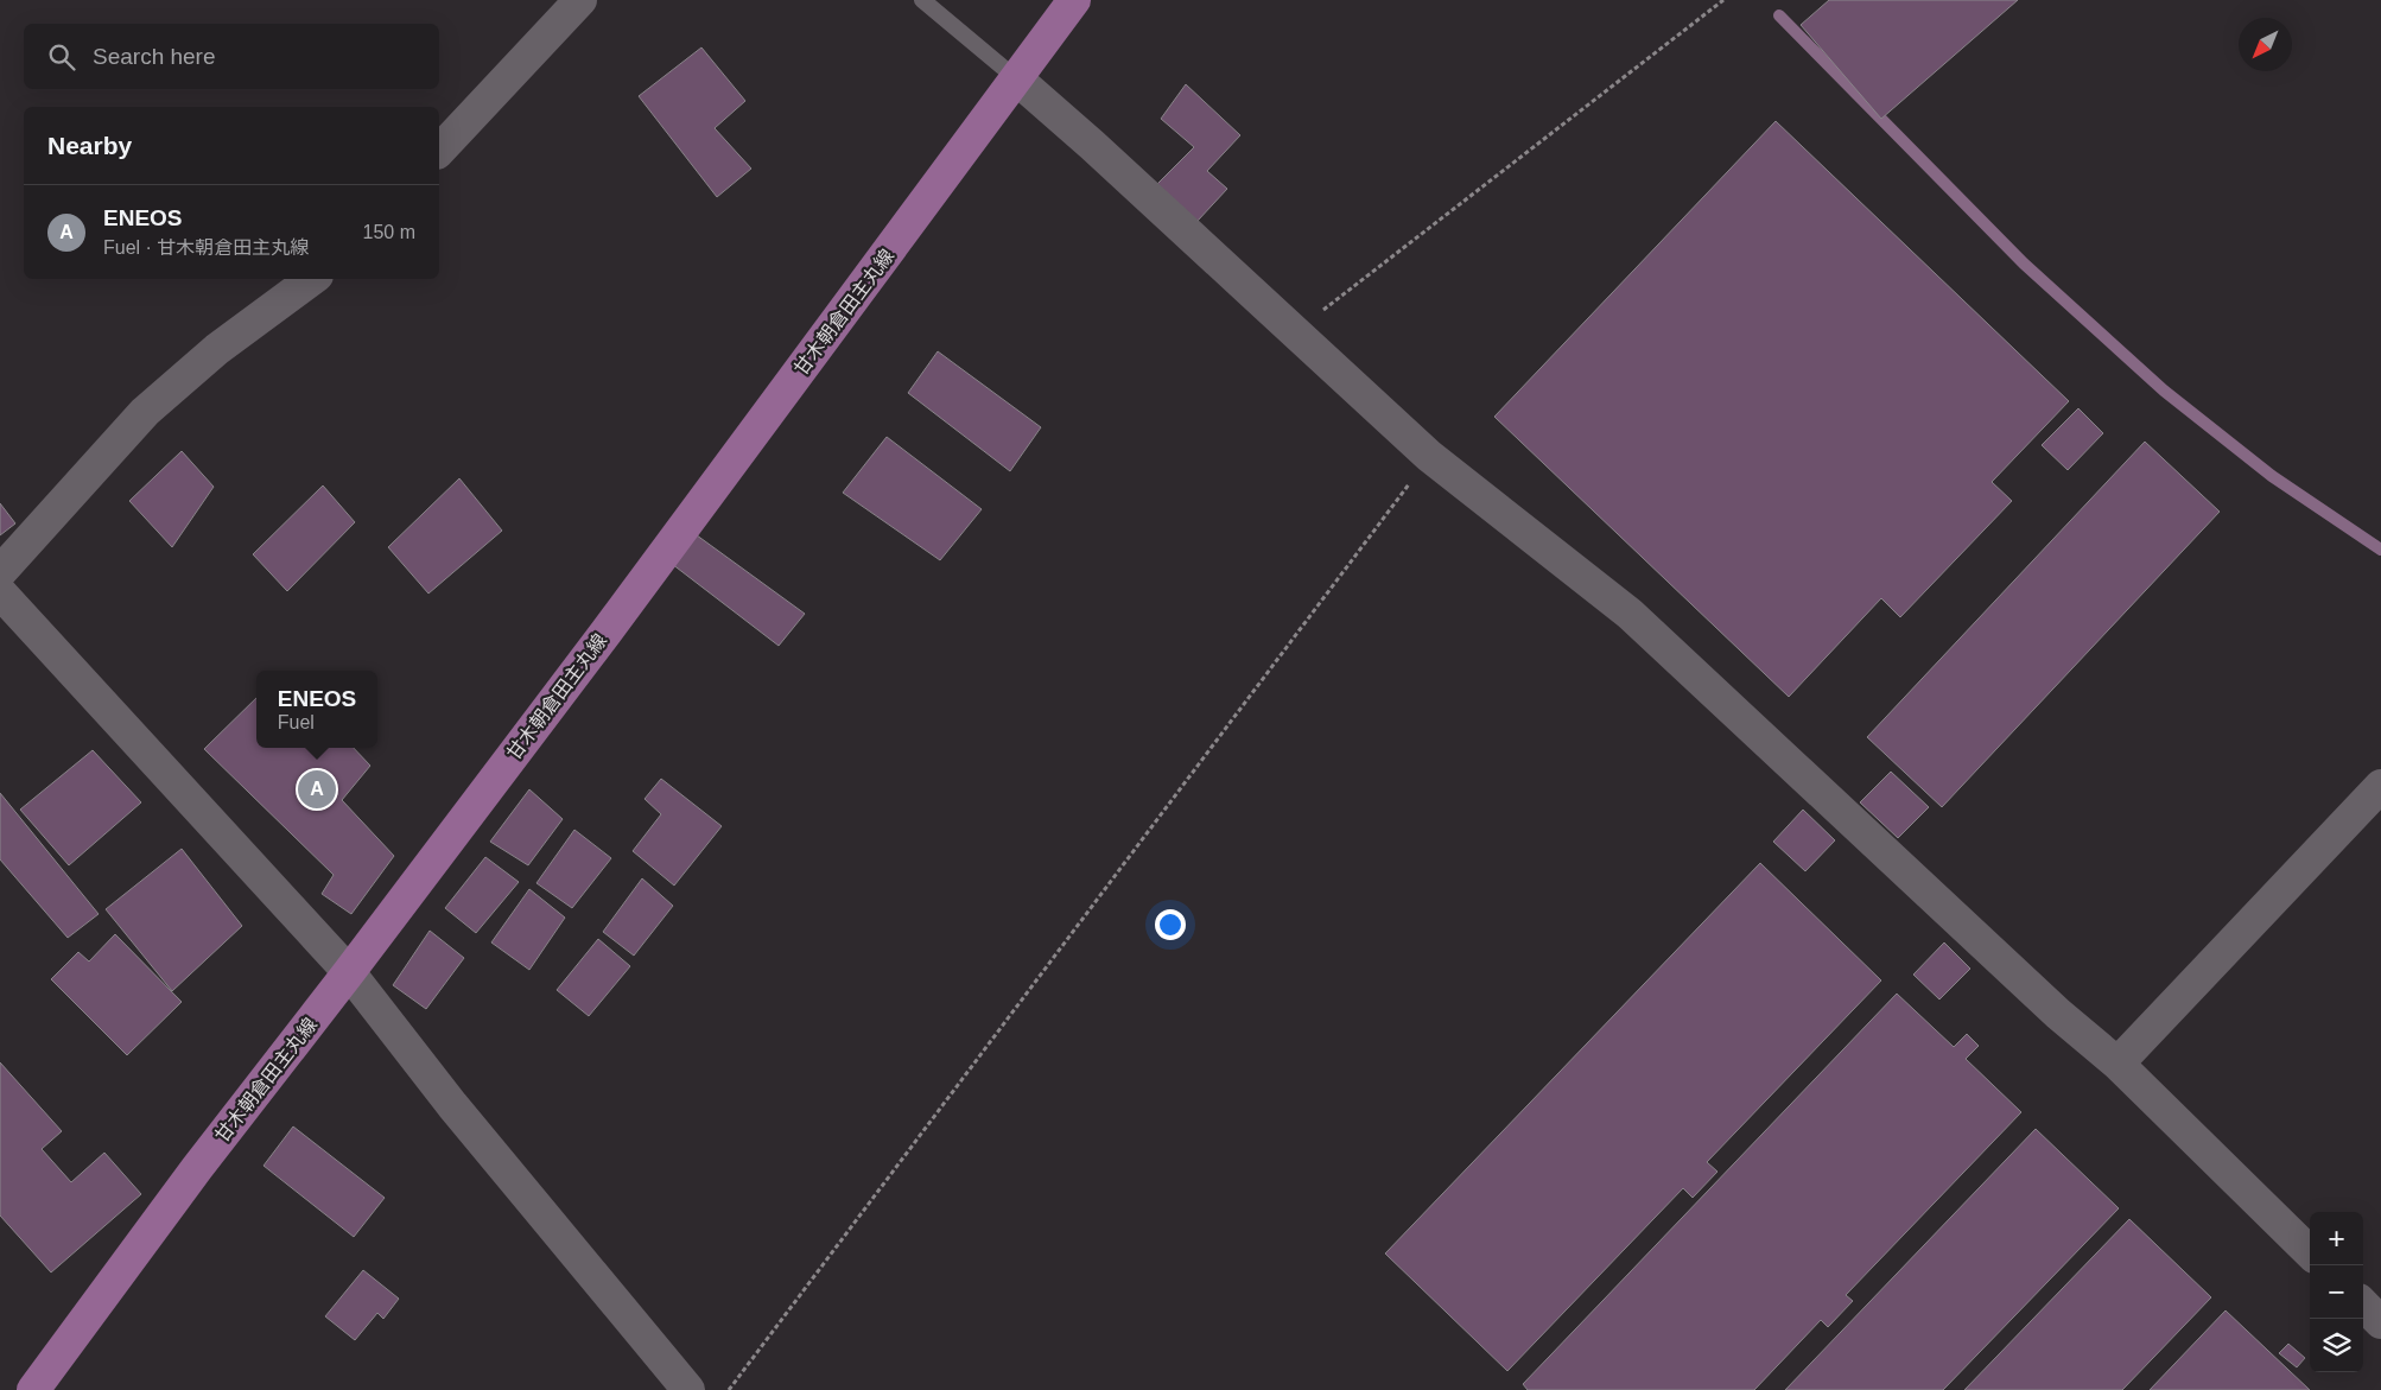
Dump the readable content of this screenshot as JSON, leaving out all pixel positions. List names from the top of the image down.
{
  "streets": {
    "main road": ["甘木朝倉田主丸線"]
  },
  "north": "bottom left",
  "page": {
    "search": "Search here",
    "heading": "Nearby",
    "list": [
      {
        "mark": "A",
        "name": "ENEOS",
        "note": "Fuel · 甘木朝倉田主丸線",
        "value": "150 m"
      }
    ],
    "popup": ["ENEOS", "Fuel"],
    "pins": "A",
    "map_buttons": ["+", "−"]
  }
}
